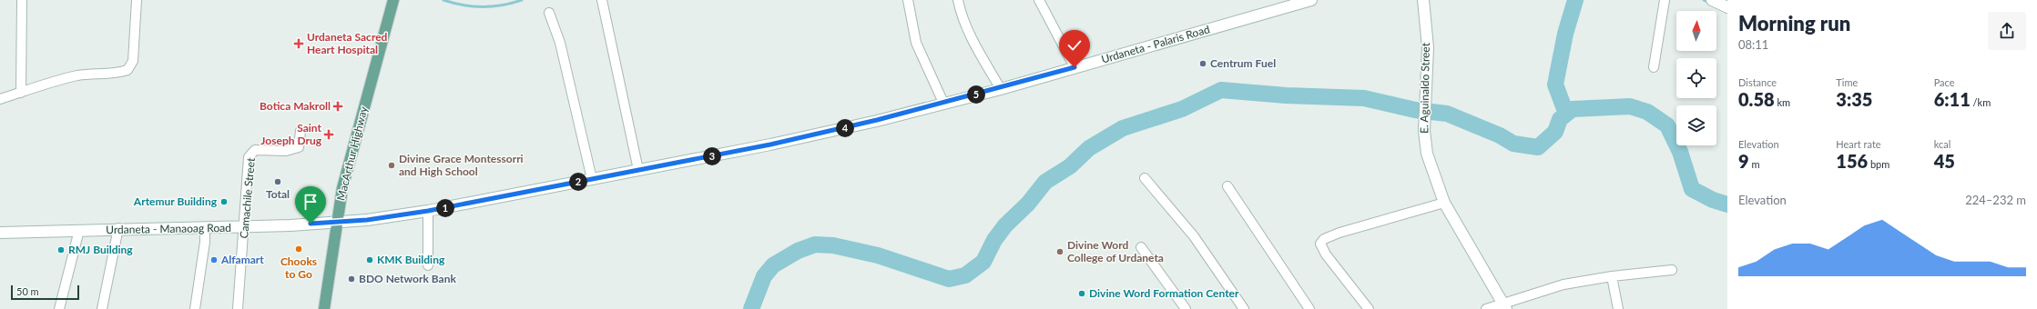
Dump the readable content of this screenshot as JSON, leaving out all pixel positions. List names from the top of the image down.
{
  "streets": {
    "main road": [
      "Urdaneta - Palaris Road",
      "E. Aguinaldo Street",
      "MacArthur Highway",
      "Urdaneta - Manaoag Road"
    ],
    "street": ["Camachile Street"]
  },
  "crossings": [
    ["Urdaneta - Palaris Road", "MacArthur Highway"],
    ["Urdaneta - Palaris Road", "Urdaneta - Manaoag Road"],
    ["MacArthur Highway", "Urdaneta - Manaoag Road"],
    ["Camachile Street", "Urdaneta - Manaoag Road"]
  ],
  "places": {
    "health": ["Urdaneta Sacred Heart Hospital", "Botica Makroll", "Saint Joseph Drug"],
    "other": [
      "Centrum Fuel",
      "Divine Grace Montessorri and High School",
      "Total",
      "Artemur Building",
      "Chooks to Go",
      "RMJ Building",
      "Divine Word College of Urdaneta",
      "Alfamart",
      "KMK Building",
      "BDO Network Bank",
      "Divine Word Formation Center"
    ]
  },
  "scale_bar": "50 m",
  "north": "top",
  "page": {
    "heading": ["Morning run", "08:11"],
    "stats": [
      ["Distance", "0.58 km"],
      ["Time", "3:35"],
      ["Pace", "6:11 /km"],
      ["Elevation", "9 m"],
      ["Heart rate", "156 bpm"],
      ["kcal", "45"]
    ],
    "pins": [
      "5",
      "4",
      "3",
      "2",
      "1"
    ],
    "chart": ["Elevation", "224–232 m"],
    "scale": "50 m"
  }
}
